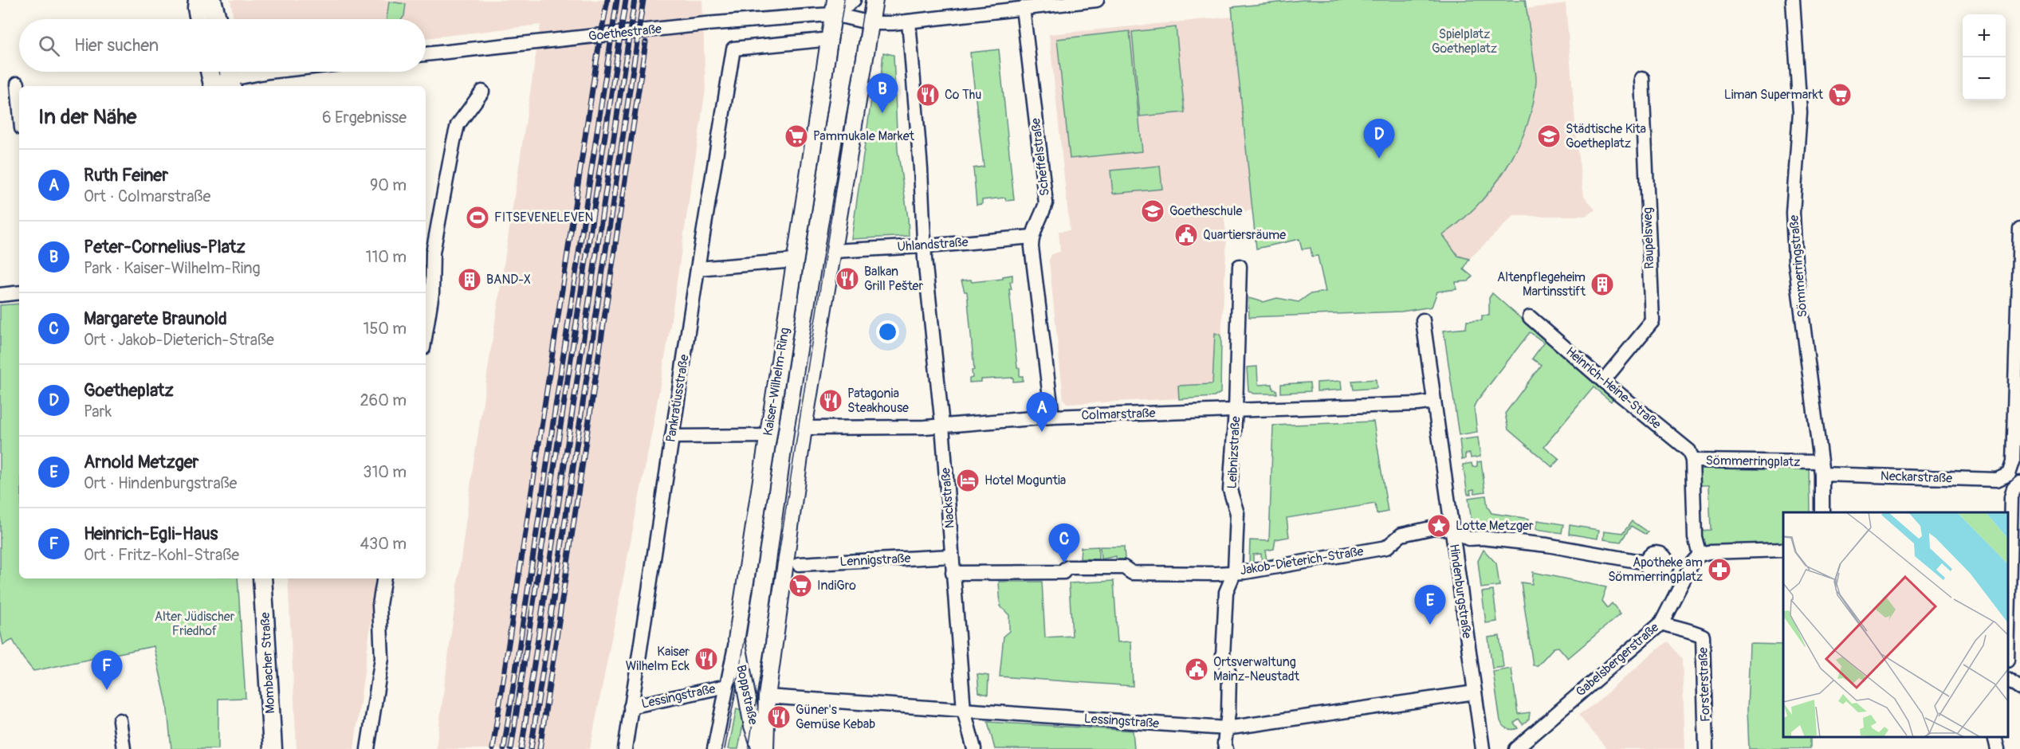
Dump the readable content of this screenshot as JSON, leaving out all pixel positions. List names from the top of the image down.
{
  "streets": {
    "main road": ["Mombacher Straße"],
    "street": [
      "Goethestraße",
      "Scheffelstraße",
      "Raupelsweg",
      "Uhlandstraße",
      "Sömmerringstraße",
      "Kaiser-Wilhelm-Ring",
      "Heinrich-Heine-Straße",
      "Pankratiusstraße",
      "Colmarstraße",
      "Leibnizstraße",
      "Sömmerringplatz",
      "Neckarstraße",
      "Nackstraße",
      "Lennigstraße",
      "Jakob-Dieterich-Straße",
      "Hindenburgstraße",
      "Gabelsbergerstraße",
      "Forsterstraße",
      "Boppstraße",
      "Lessingstraße"
    ]
  },
  "crossings": [
    ["Goethestraße", "Scheffelstraße"],
    ["Goethestraße", "Kaiser-Wilhelm-Ring"],
    ["Goethestraße", "Nackstraße"],
    ["Scheffelstraße", "Uhlandstraße"],
    ["Scheffelstraße", "Colmarstraße"],
    ["Raupelsweg", "Heinrich-Heine-Straße"],
    ["Uhlandstraße", "Nackstraße"],
    ["Sömmerringstraße", "Sömmerringplatz"],
    ["Sömmerringstraße", "Neckarstraße"],
    ["Kaiser-Wilhelm-Ring", "Pankratiusstraße"],
    ["Kaiser-Wilhelm-Ring", "Boppstraße"],
    ["Kaiser-Wilhelm-Ring", "Lessingstraße"],
    ["Heinrich-Heine-Straße", "Sömmerringplatz"],
    ["Pankratiusstraße", "Lessingstraße"],
    ["Colmarstraße", "Leibnizstraße"],
    ["Colmarstraße", "Nackstraße"],
    ["Colmarstraße", "Hindenburgstraße"],
    ["Leibnizstraße", "Jakob-Dieterich-Straße"],
    ["Leibnizstraße", "Lessingstraße"],
    ["Sömmerringplatz", "Neckarstraße"],
    ["Sömmerringplatz", "Gabelsbergerstraße"],
    ["Nackstraße", "Lennigstraße"],
    ["Nackstraße", "Jakob-Dieterich-Straße"],
    ["Nackstraße", "Lessingstraße"],
    ["Jakob-Dieterich-Straße", "Hindenburgstraße"],
    ["Hindenburgstraße", "Lessingstraße"],
    ["Gabelsbergerstraße", "Forsterstraße"],
    ["Boppstraße", "Lessingstraße"]
  ],
  "parks": ["Spielplatz Goetheplatz", "Alter Jüdischer Friedhof"],
  "places": {
    "restaurant": [
      "Co Thu",
      "Balkan Grill Pešter",
      "Patagonia Steakhouse",
      "Kaiser Wilhelm Eck",
      "Güner's Gemüse Kebab"
    ],
    "supermarket": ["Liman Supermarkt", "Pammukale Market", "IndiGro"],
    "school or university": ["Städtische Kita Goetheplatz", "Goetheschule"],
    "sports": ["FITSEVENELEVEN"],
    "public building": ["Quartiersräume", "Ortsverwaltung Mainz-Neustadt"],
    "building": ["BAND-X", "Altenpflegeheim Martinsstift"],
    "hotel": ["Hotel Moguntia"],
    "place": ["Lotte Metzger"],
    "pharmacy": ["Apotheke am Sömmerringplatz"]
  },
  "page": {
    "map_buttons": ["+", "−"],
    "search": "Hier suchen",
    "pins": [
      "B",
      "D",
      "A",
      "C",
      "E",
      "F"
    ],
    "heading": ["In der Nähe", "6 Ergebnisse"],
    "list": [
      {
        "mark": "A",
        "name": "Ruth Feiner",
        "note": "Ort · Colmarstraße",
        "value": "90 m"
      },
      {
        "mark": "B",
        "name": "Peter-Cornelius-Platz",
        "note": "Park · Kaiser-Wilhelm-Ring",
        "value": "110 m"
      },
      {
        "mark": "C",
        "name": "Margarete Braunold",
        "note": "Ort · Jakob-Dieterich-Straße",
        "value": "150 m"
      },
      {
        "mark": "D",
        "name": "Goetheplatz",
        "note": "Park",
        "value": "260 m"
      },
      {
        "mark": "E",
        "name": "Arnold Metzger",
        "note": "Ort · Hindenburgstraße",
        "value": "310 m"
      },
      {
        "mark": "F",
        "name": "Heinrich-Egli-Haus",
        "note": "Ort · Fritz-Kohl-Straße",
        "value": "430 m"
      }
    ]
  }
}
